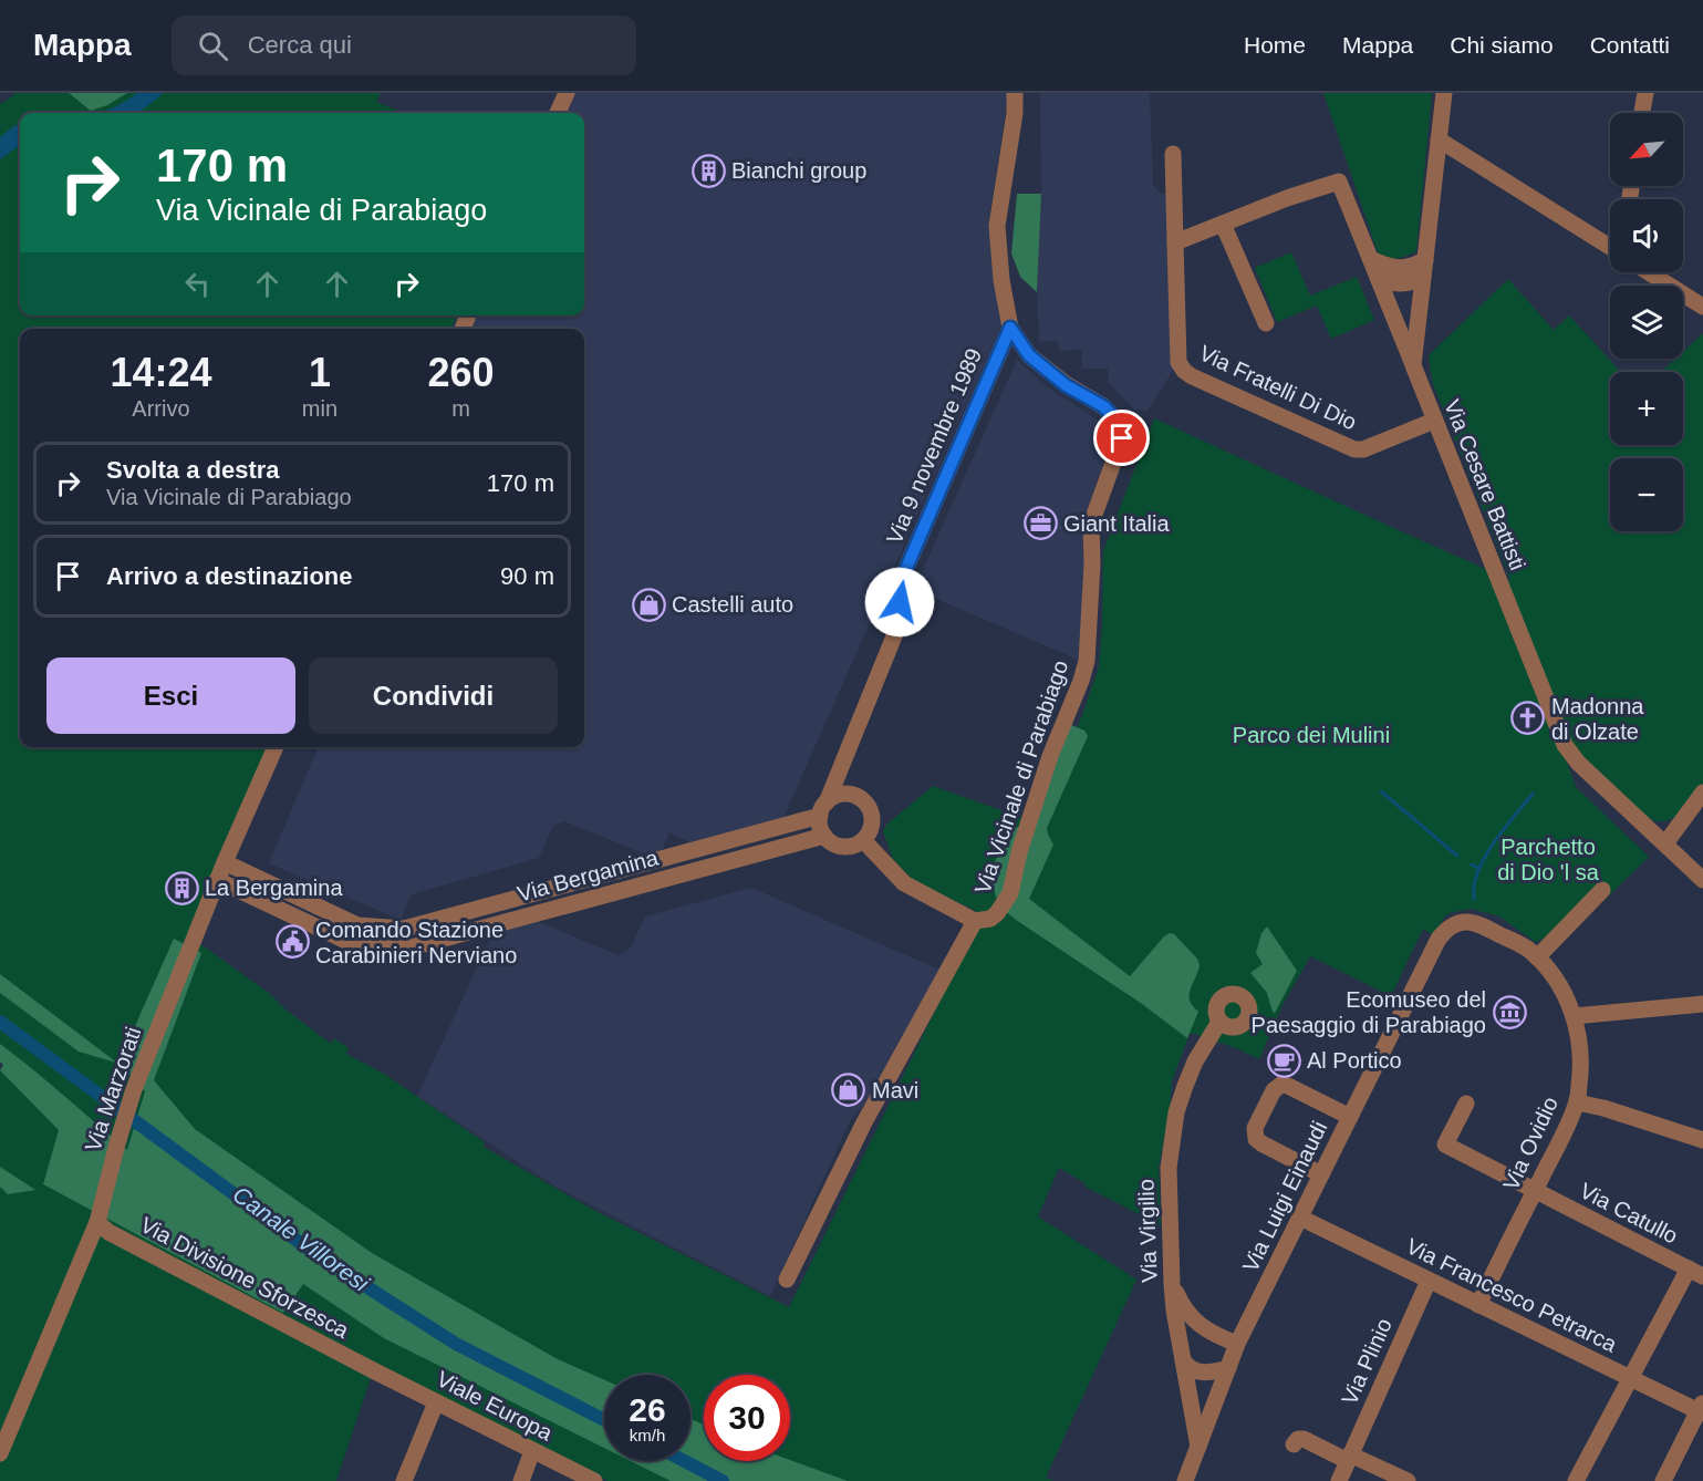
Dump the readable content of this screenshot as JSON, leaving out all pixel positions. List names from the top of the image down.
{
  "streets": {
    "street": [
      "Via Fratelli Di Dio",
      "Via 9 novembre 1989",
      "Via Cesare Battisti",
      "Via Vicinale di Parabiago",
      "Via Bergamina",
      "Via Marzorati",
      "Via Ovidio",
      "Via Luigi Einaudi",
      "Via Catullo",
      "Via Virgilio",
      "Via Divisione Sforzesca",
      "Via Francesco Petrarca",
      "Via Plinio",
      "Viale Europa"
    ]
  },
  "crossings": [
    ["Via Fratelli Di Dio", "Via Cesare Battisti"],
    ["Via 9 novembre 1989", "Via Vicinale di Parabiago"],
    ["Via 9 novembre 1989", "Via Bergamina"],
    ["Via Bergamina", "Via Marzorati"],
    ["Via Marzorati", "Via Divisione Sforzesca"],
    ["Via Ovidio", "Via Luigi Einaudi"],
    ["Via Ovidio", "Via Catullo"],
    ["Via Ovidio", "Via Francesco Petrarca"],
    ["Via Luigi Einaudi", "Via Virgilio"],
    ["Via Luigi Einaudi", "Via Francesco Petrarca"],
    ["Via Divisione Sforzesca", "Viale Europa"],
    ["Via Francesco Petrarca", "Via Plinio"]
  ],
  "water": ["Canale Villoresi"],
  "parks": ["Parco dei Mulini", "Parchetto di Dio 'l sa"],
  "places": {
    "building": ["Bianchi group", "La Bergamina"],
    "office": ["Giant Italia"],
    "shop": ["Castelli auto", "Mavi"],
    "church": ["Madonna di Olzate"],
    "public building": ["Comando Stazione Carabinieri Nerviano"],
    "museum": ["Ecomuseo del Paesaggio di Parabiago"],
    "cafe": ["Al Portico"]
  },
  "north": "bottom left",
  "page": {
    "header": "Mappa",
    "search": "Cerca qui",
    "nav": [
      "Home",
      "Mappa",
      "Chi siamo",
      "Contatti"
    ],
    "map_buttons": ["+", "−"],
    "turn": ["170 m", "Via Vicinale di Parabiago"],
    "eta": [
      "14:24",
      "Arrivo",
      "1",
      "min",
      "260",
      "m"
    ],
    "list": [
      {
        "name": "Svolta a destra",
        "note": "Via Vicinale di Parabiago",
        "value": "170 m"
      },
      {
        "name": "Arrivo a destinazione",
        "value": "90 m"
      }
    ],
    "buttons": ["Esci", "Condividi"],
    "speed": "26 km/h",
    "limit": "30"
  }
}
